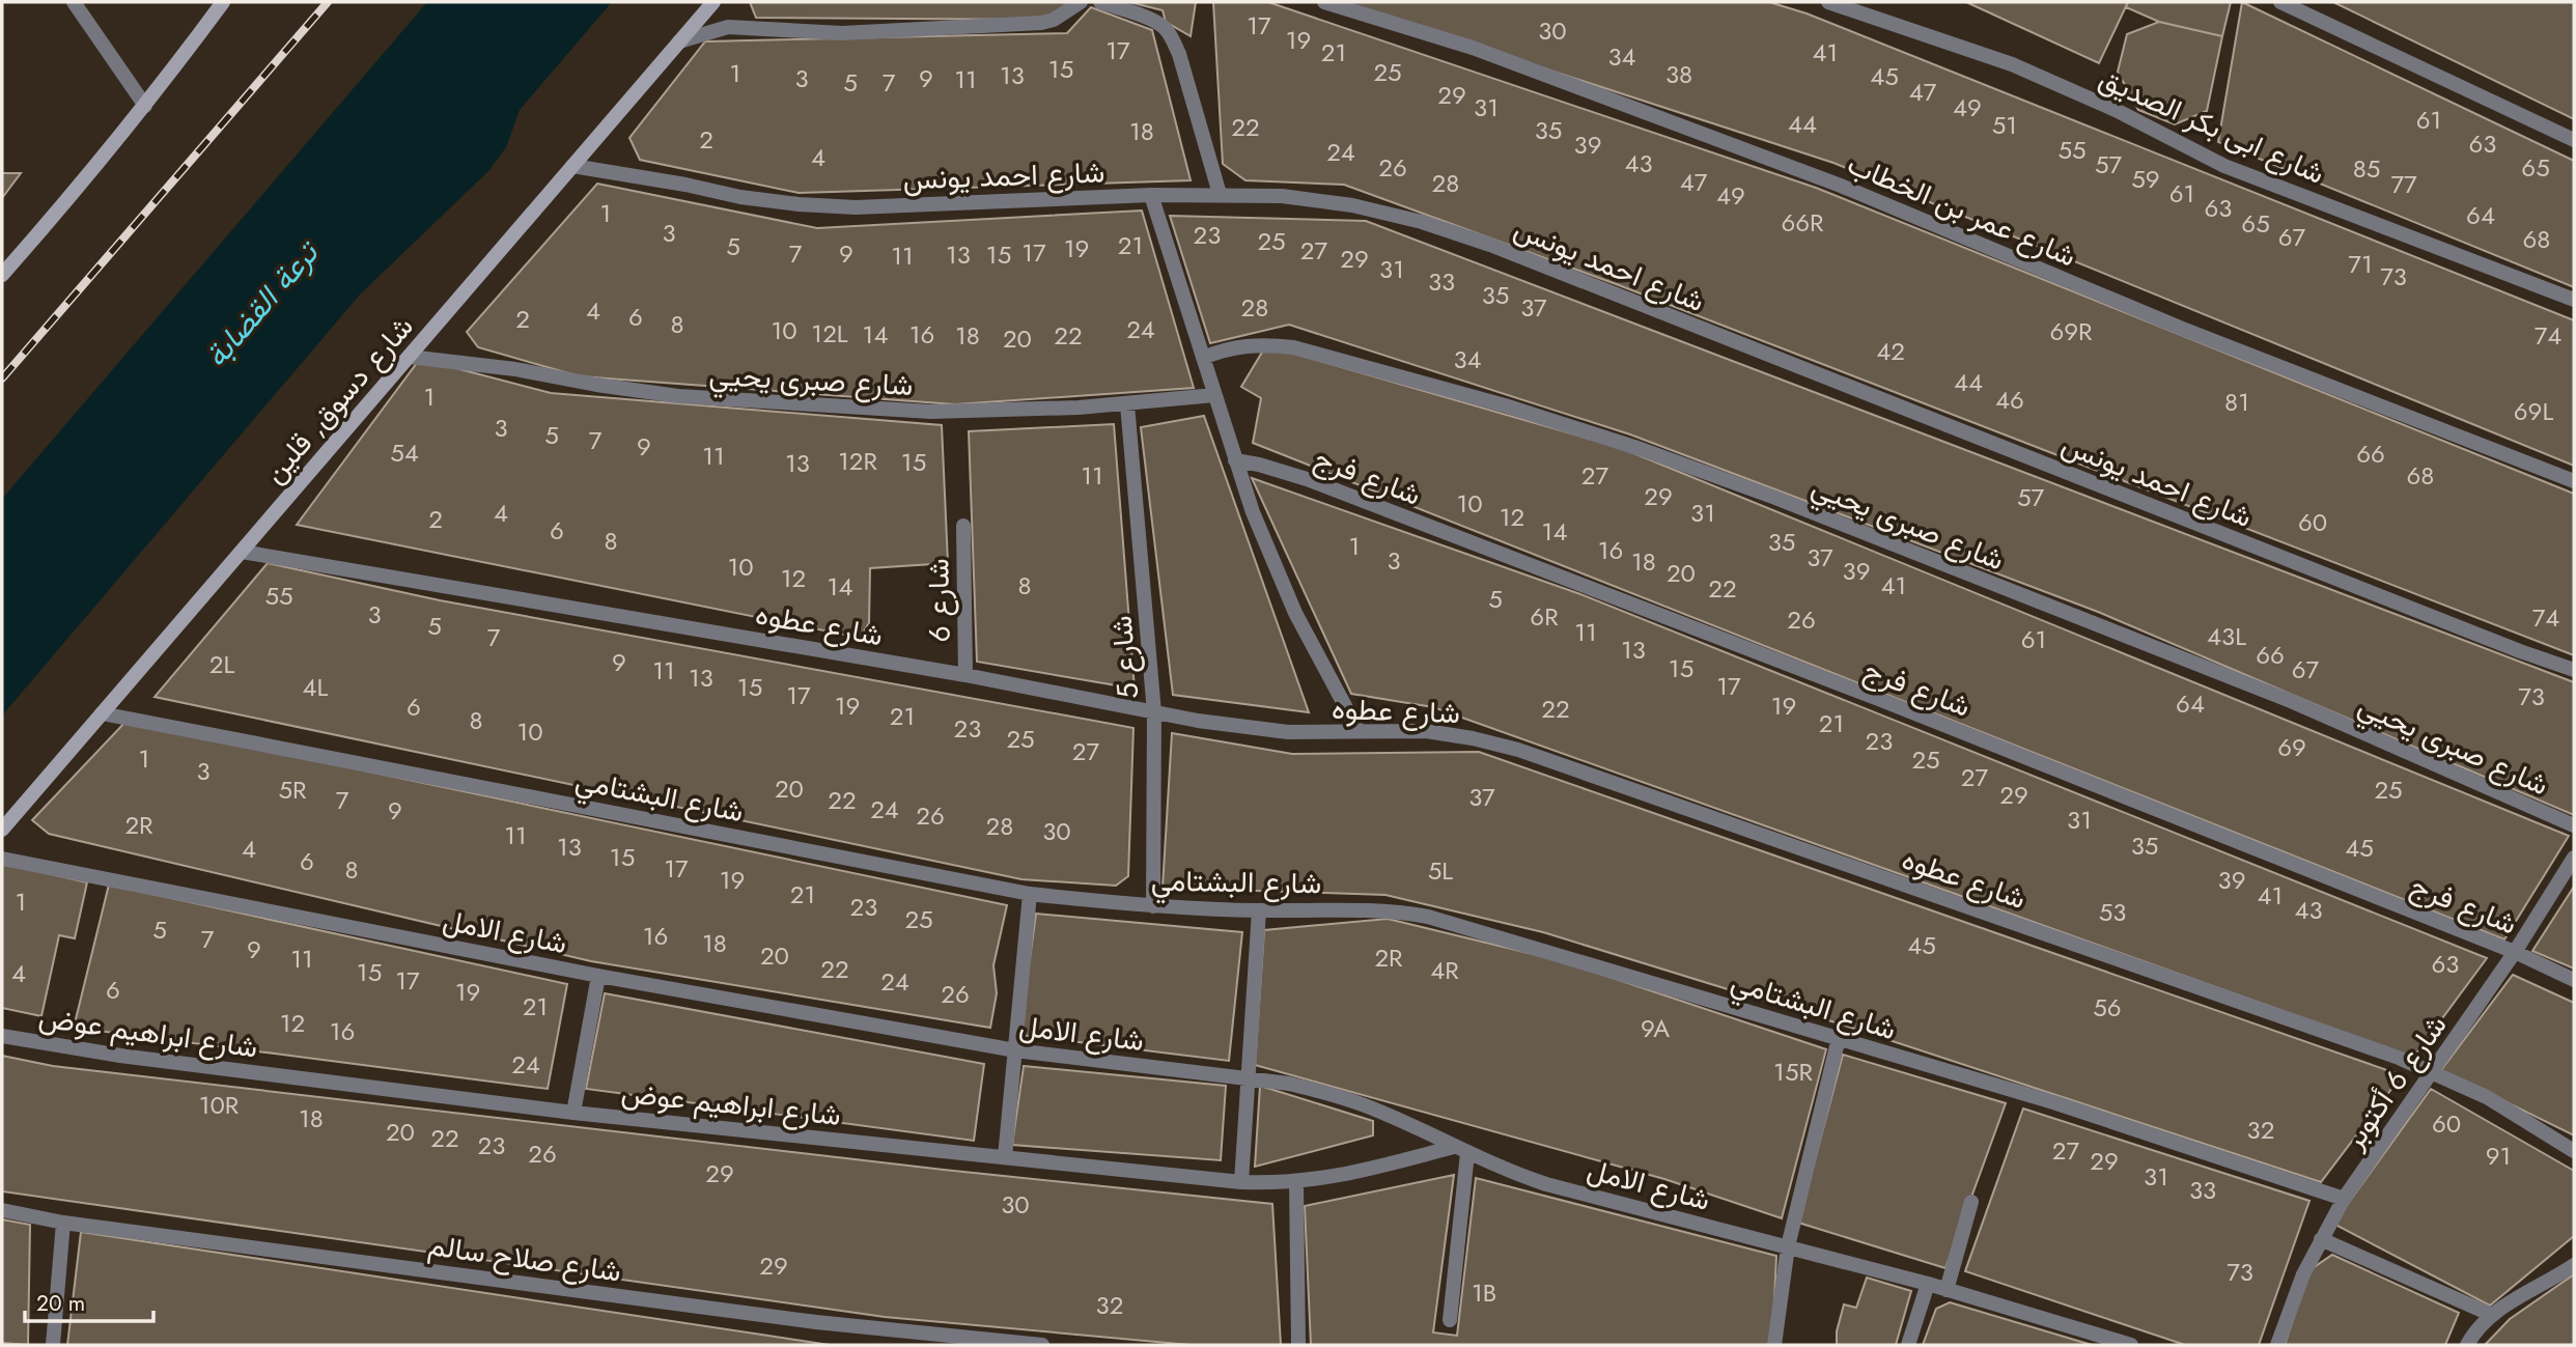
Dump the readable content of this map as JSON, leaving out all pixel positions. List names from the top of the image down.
{
  "streets": {
    "main road": ["شارع دسوق, قلين"],
    "street": [
      "شارع ابى بكر الصديق",
      "شارع احمد يونس",
      "شارع عمر بن الخطاب",
      "شارع صبرى يحيي",
      "شارع فرج",
      "شارع 6",
      "شارع عطوه",
      "شارع 5",
      "شارع البشتامي",
      "شارع الامل",
      "شارع ابراهيم عوض",
      "شارع 6 أكتوبر",
      "شارع صلاح سالم"
    ]
  },
  "crossings": [
    ["شارع احمد يونس", "شارع دسوق, قلين"],
    ["شارع صبرى يحيي", "شارع دسوق, قلين"],
    ["شارع صبرى يحيي", "شارع 5"],
    ["شارع دسوق, قلين", "شارع عطوه"],
    ["شارع دسوق, قلين", "شارع البشتامي"],
    ["شارع فرج", "شارع 6 أكتوبر"],
    ["شارع 6", "شارع عطوه"],
    ["شارع عطوه", "شارع 5"],
    ["شارع عطوه", "شارع 6 أكتوبر"],
    ["شارع 5", "شارع البشتامي"],
    ["شارع البشتامي", "شارع 6 أكتوبر"],
    ["شارع الامل", "شارع ابراهيم عوض"]
  ],
  "water": ["ترعة القضابة"],
  "house_numbers": [
    "17",
    "30",
    "19",
    "17",
    "21",
    "41",
    "34",
    "15",
    "25",
    "1",
    "38",
    "13",
    "45",
    "3",
    "9",
    "11",
    "5",
    "7",
    "47",
    "29",
    "31",
    "49",
    "61",
    "44",
    "51",
    "22",
    "35",
    "18",
    "2",
    "63",
    "39",
    "55",
    "24",
    "4",
    "43",
    "57",
    "26",
    "65",
    "85",
    "59",
    "47",
    "28",
    "77",
    "61",
    "49",
    "63",
    "1",
    "64",
    "66R",
    "65",
    "3",
    "23",
    "67",
    "68",
    "25",
    "21",
    "5",
    "19",
    "27",
    "17",
    "7",
    "9",
    "13",
    "15",
    "11",
    "29",
    "71",
    "31",
    "73",
    "33",
    "35",
    "28",
    "37",
    "4",
    "6",
    "2",
    "8",
    "24",
    "10",
    "69R",
    "12L",
    "14",
    "16",
    "18",
    "22",
    "74",
    "20",
    "42",
    "34",
    "44",
    "1",
    "46",
    "81",
    "69L",
    "3",
    "5",
    "7",
    "9",
    "54",
    "66",
    "11",
    "12R",
    "15",
    "13",
    "11",
    "27",
    "68",
    "29",
    "57",
    "10",
    "4",
    "31",
    "12",
    "2",
    "60",
    "6",
    "14",
    "8",
    "35",
    "1",
    "16",
    "37",
    "3",
    "18",
    "10",
    "39",
    "20",
    "12",
    "8",
    "41",
    "14",
    "22",
    "55",
    "5",
    "3",
    "6R",
    "74",
    "26",
    "5",
    "11",
    "43L",
    "7",
    "61",
    "13",
    "66",
    "9",
    "2L",
    "15",
    "67",
    "11",
    "13",
    "17",
    "4L",
    "15",
    "17",
    "73",
    "64",
    "19",
    "19",
    "6",
    "22",
    "21",
    "8",
    "21",
    "23",
    "10",
    "25",
    "23",
    "69",
    "27",
    "1",
    "25",
    "3",
    "27",
    "20",
    "5R",
    "25",
    "29",
    "37",
    "7",
    "22",
    "24",
    "9",
    "26",
    "31",
    "2R",
    "28",
    "30",
    "11",
    "35",
    "13",
    "45",
    "4",
    "15",
    "6",
    "17",
    "8",
    "5L",
    "19",
    "39",
    "21",
    "41",
    "1",
    "23",
    "43",
    "53",
    "25",
    "5",
    "16",
    "7",
    "18",
    "45",
    "9",
    "20",
    "2R",
    "11",
    "63",
    "22",
    "4R",
    "15",
    "4",
    "17",
    "24",
    "6",
    "19",
    "26",
    "21",
    "56",
    "12",
    "9A",
    "16",
    "24",
    "15R",
    "10R",
    "18",
    "60",
    "32",
    "20",
    "22",
    "23",
    "27",
    "26",
    "91",
    "29",
    "29",
    "31",
    "33",
    "30",
    "29",
    "73",
    "1B",
    "32"
  ],
  "scale_bar": "20 m"
}
